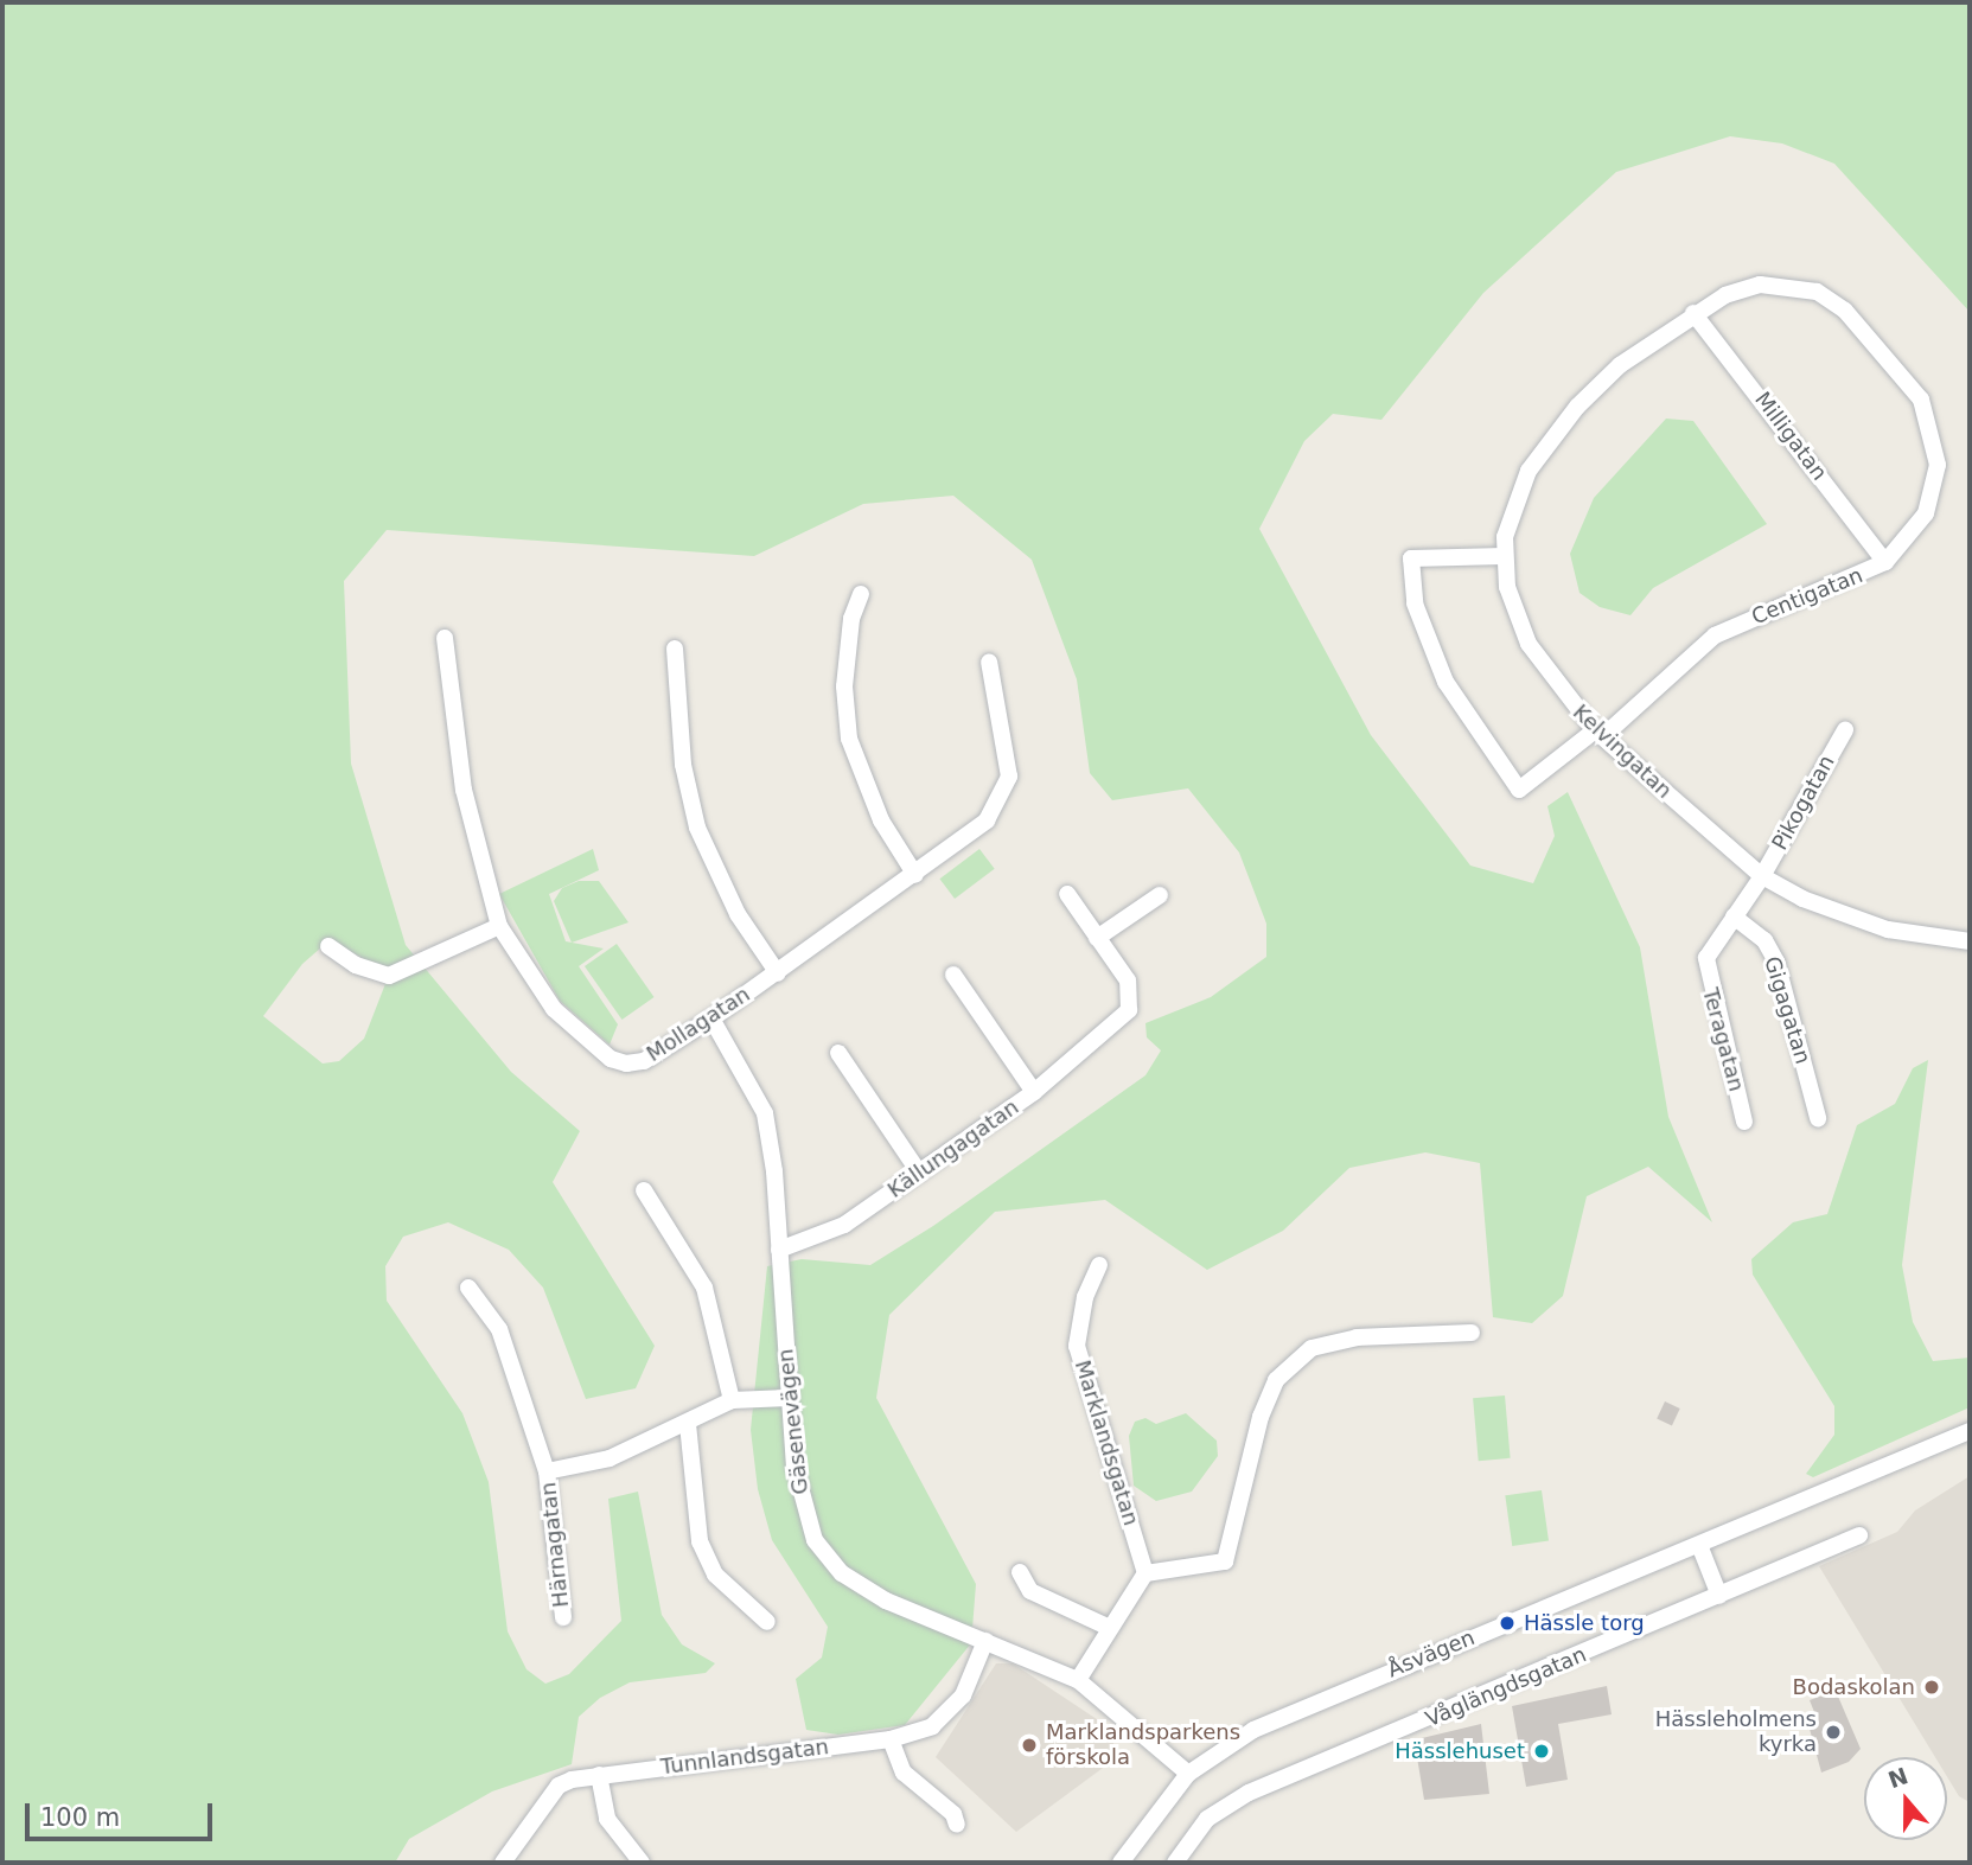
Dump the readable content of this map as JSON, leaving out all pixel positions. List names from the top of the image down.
{
  "streets": {
    "street": [
      "Milligatan",
      "Centigatan",
      "Kelvingatan",
      "Pikogatan",
      "Gigagatan",
      "Mollagatan",
      "Teragatan",
      "Källungagatan",
      "Gäsenevägen",
      "Marklandsgatan",
      "Härnagatan",
      "Åsvägen",
      "Våglängdsgatan",
      "Tunnlandsgatan"
    ]
  },
  "crossings": [
    ["Milligatan", "Centigatan"],
    ["Milligatan", "Kelvingatan"],
    ["Centigatan", "Kelvingatan"],
    ["Kelvingatan", "Pikogatan"],
    ["Kelvingatan", "Teragatan"],
    ["Pikogatan", "Teragatan"],
    ["Gigagatan", "Teragatan"],
    ["Mollagatan", "Gäsenevägen"],
    ["Källungagatan", "Gäsenevägen"],
    ["Gäsenevägen", "Åsvägen"],
    ["Gäsenevägen", "Tunnlandsgatan"]
  ],
  "places": [
    "Hässle torg",
    "Bodaskolan",
    "Hässleholmens kyrka",
    "Marklandsparkens förskola",
    "Hässlehuset"
  ],
  "scale_bar": "100 m",
  "north": "top"
}
